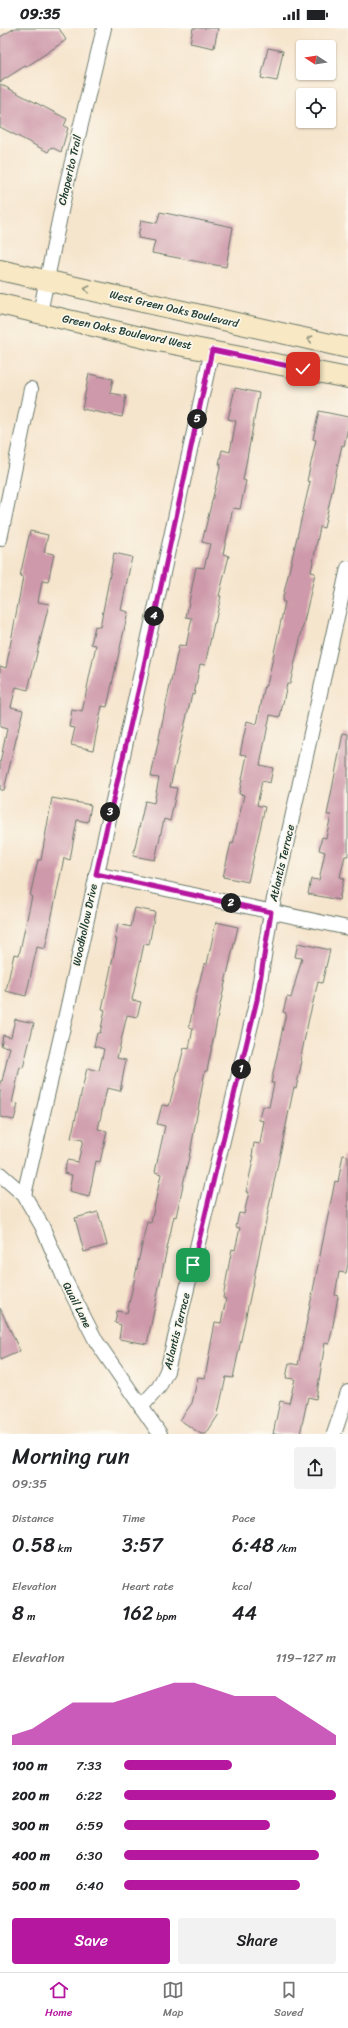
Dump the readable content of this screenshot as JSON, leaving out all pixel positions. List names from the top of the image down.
{
  "streets": {
    "main road": ["West Green Oaks Boulevard", "Green Oaks Boulevard West"],
    "street": [
      "Chaperito Trail",
      "Atlantis Terrace",
      "Woodhollow Drive",
      "Quail Lane"
    ]
  },
  "crossings": [
    ["Chaperito Trail", "West Green Oaks Boulevard"],
    ["Chaperito Trail", "Green Oaks Boulevard West"],
    ["Green Oaks Boulevard West", "Woodhollow Drive"],
    ["Atlantis Terrace", "Quail Lane"],
    ["Woodhollow Drive", "Quail Lane"]
  ],
  "one_way": ["West Green Oaks Boulevard"],
  "north": "left",
  "page": {
    "status": "09:35",
    "pins": [
      "5",
      "4",
      "3",
      "2",
      "1"
    ],
    "heading": ["Morning run", "09:35"],
    "stats": [
      ["Distance", "0.58 km"],
      ["Time", "3:57"],
      ["Pace", "6:48 /km"],
      ["Elevation", "8 m"],
      ["Heart rate", "162 bpm"],
      ["kcal", "44"]
    ],
    "chart": ["Elevation", "119–127 m"],
    "list": [
      {
        "name": "100 m",
        "note": "7:33"
      },
      {
        "name": "200 m",
        "note": "6:22"
      },
      {
        "name": "300 m",
        "note": "6:59"
      },
      {
        "name": "400 m",
        "note": "6:30"
      },
      {
        "name": "500 m",
        "note": "6:40"
      }
    ],
    "buttons": ["Save", "Share"],
    "tabs": ["Home", "Map", "Saved"]
  }
}
